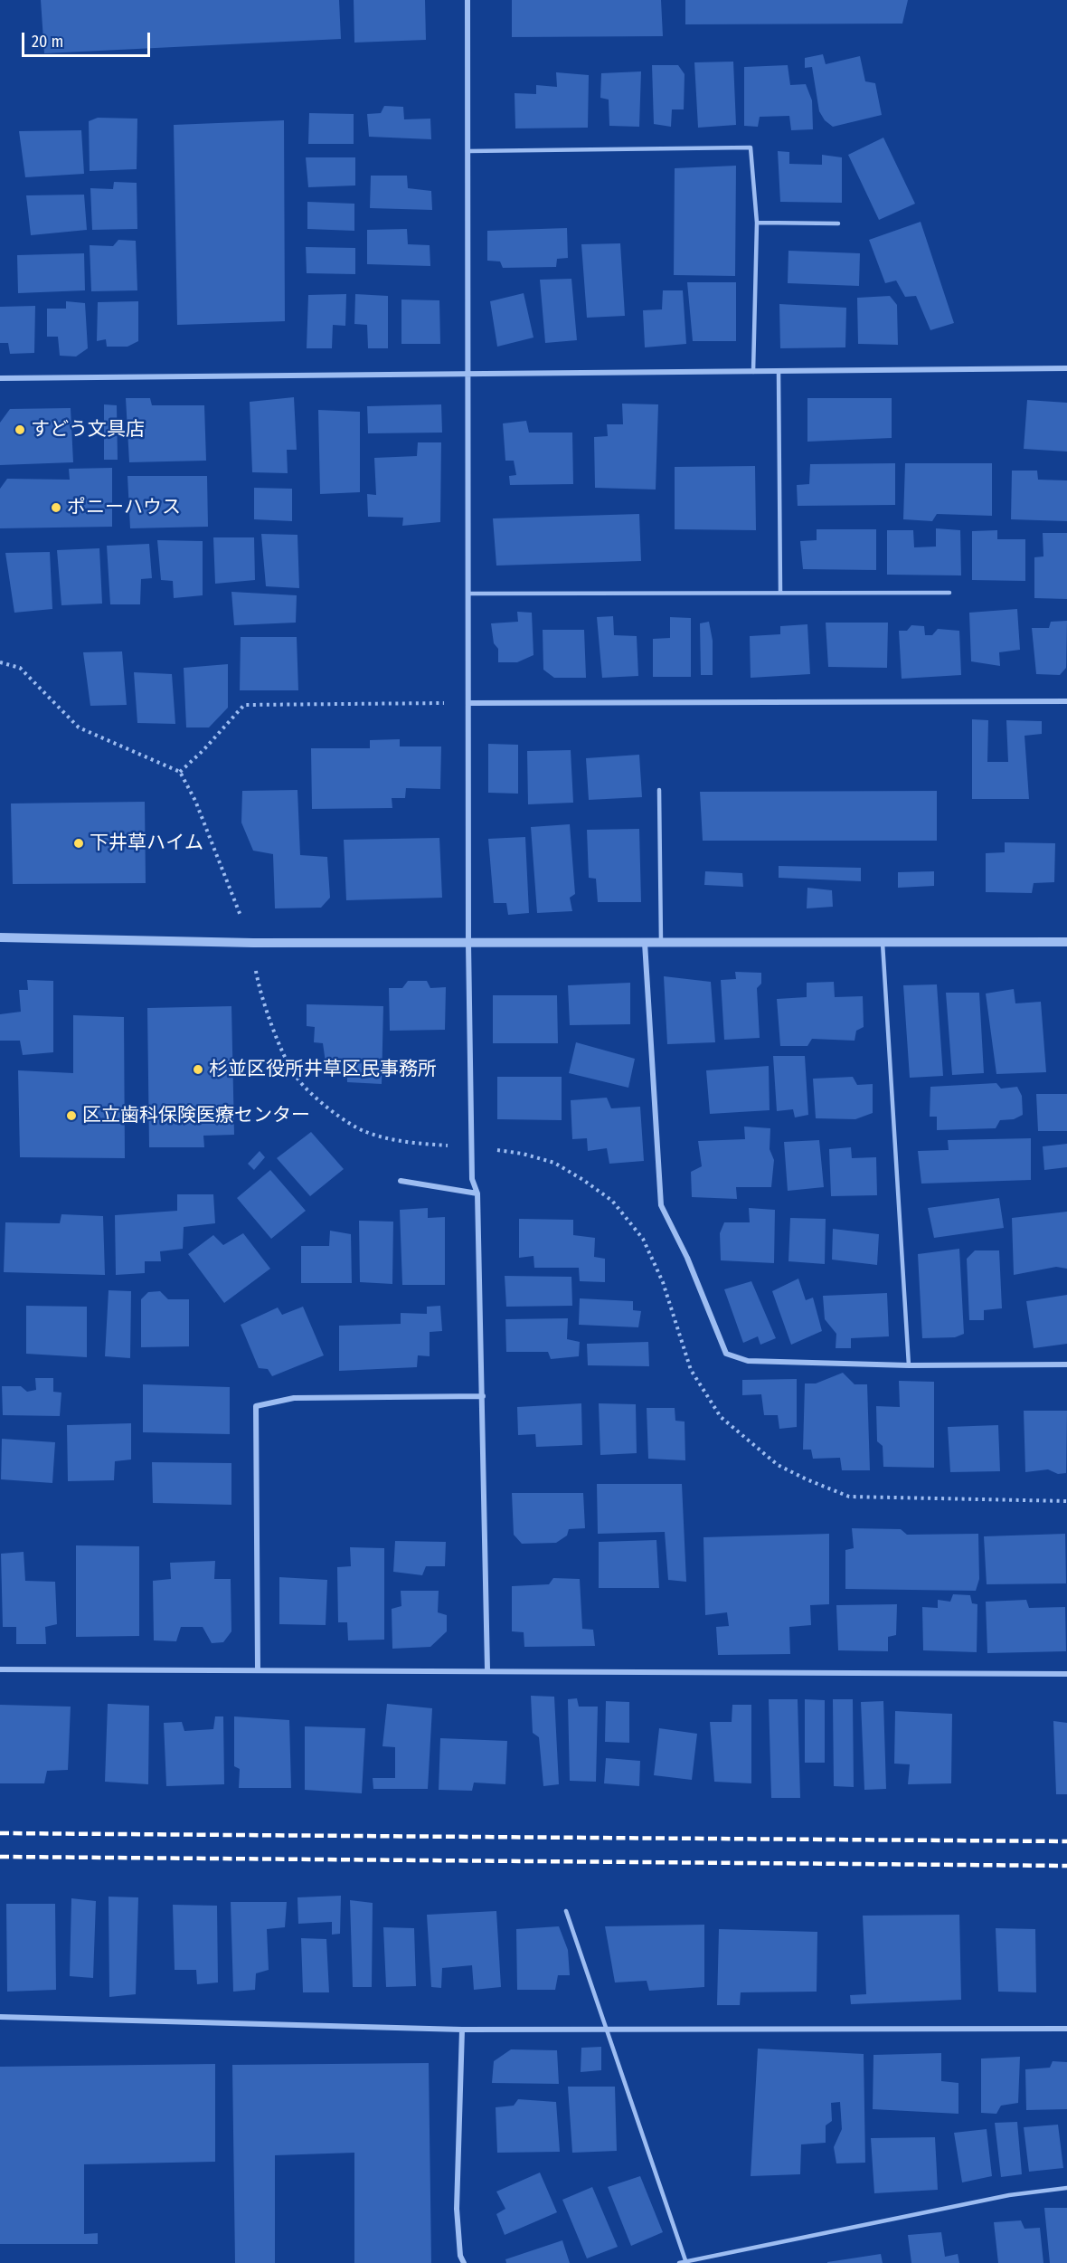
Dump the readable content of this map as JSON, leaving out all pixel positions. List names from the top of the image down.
{
  "places": [
    "すどう文具店",
    "ポニーハウス",
    "下井草ハイム",
    "杉並区役所井草区民事務所",
    "区立歯科保険医療センター"
  ],
  "scale_bar": "20 m"
}
